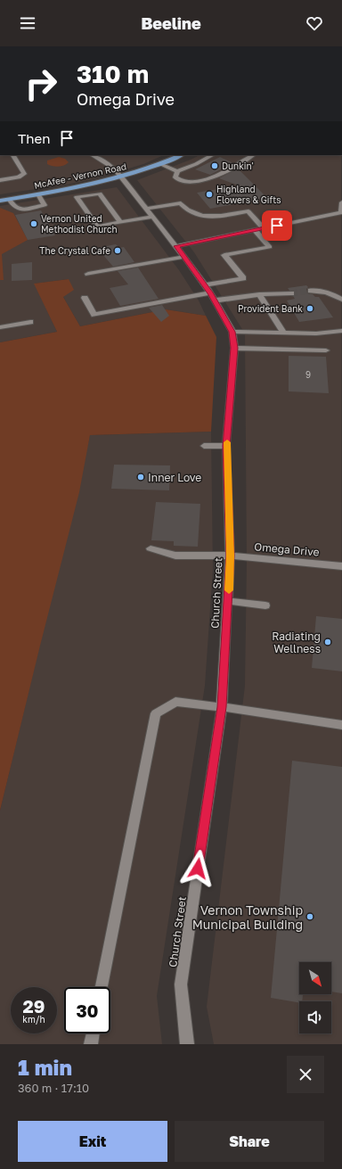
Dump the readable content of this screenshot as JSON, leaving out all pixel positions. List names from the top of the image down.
{
  "streets": {
    "main road": ["McAfee - Vernon Road"],
    "street": ["Omega Drive", "Church Street"]
  },
  "crossings": [
    ["McAfee - Vernon Road", "Church Street"],
    ["Omega Drive", "Church Street"]
  ],
  "places": [
    "Dunkin'",
    "Highland Flowers & Gifts",
    "Vernon United Methodist Church",
    "The Crystal Cafe",
    "Provident Bank",
    "Inner Love",
    "Radiating Wellness",
    "Vernon Township Municipal Building"
  ],
  "house_numbers": ["9"],
  "north": "bottom right",
  "page": {
    "header": "Beeline",
    "turn": ["310 m", "Omega Drive"],
    "then": "Then",
    "speed": "29 km/h",
    "limit": "30",
    "heading": ["1 min", "360 m · 17:10"],
    "buttons": ["Exit", "Share"]
  }
}
